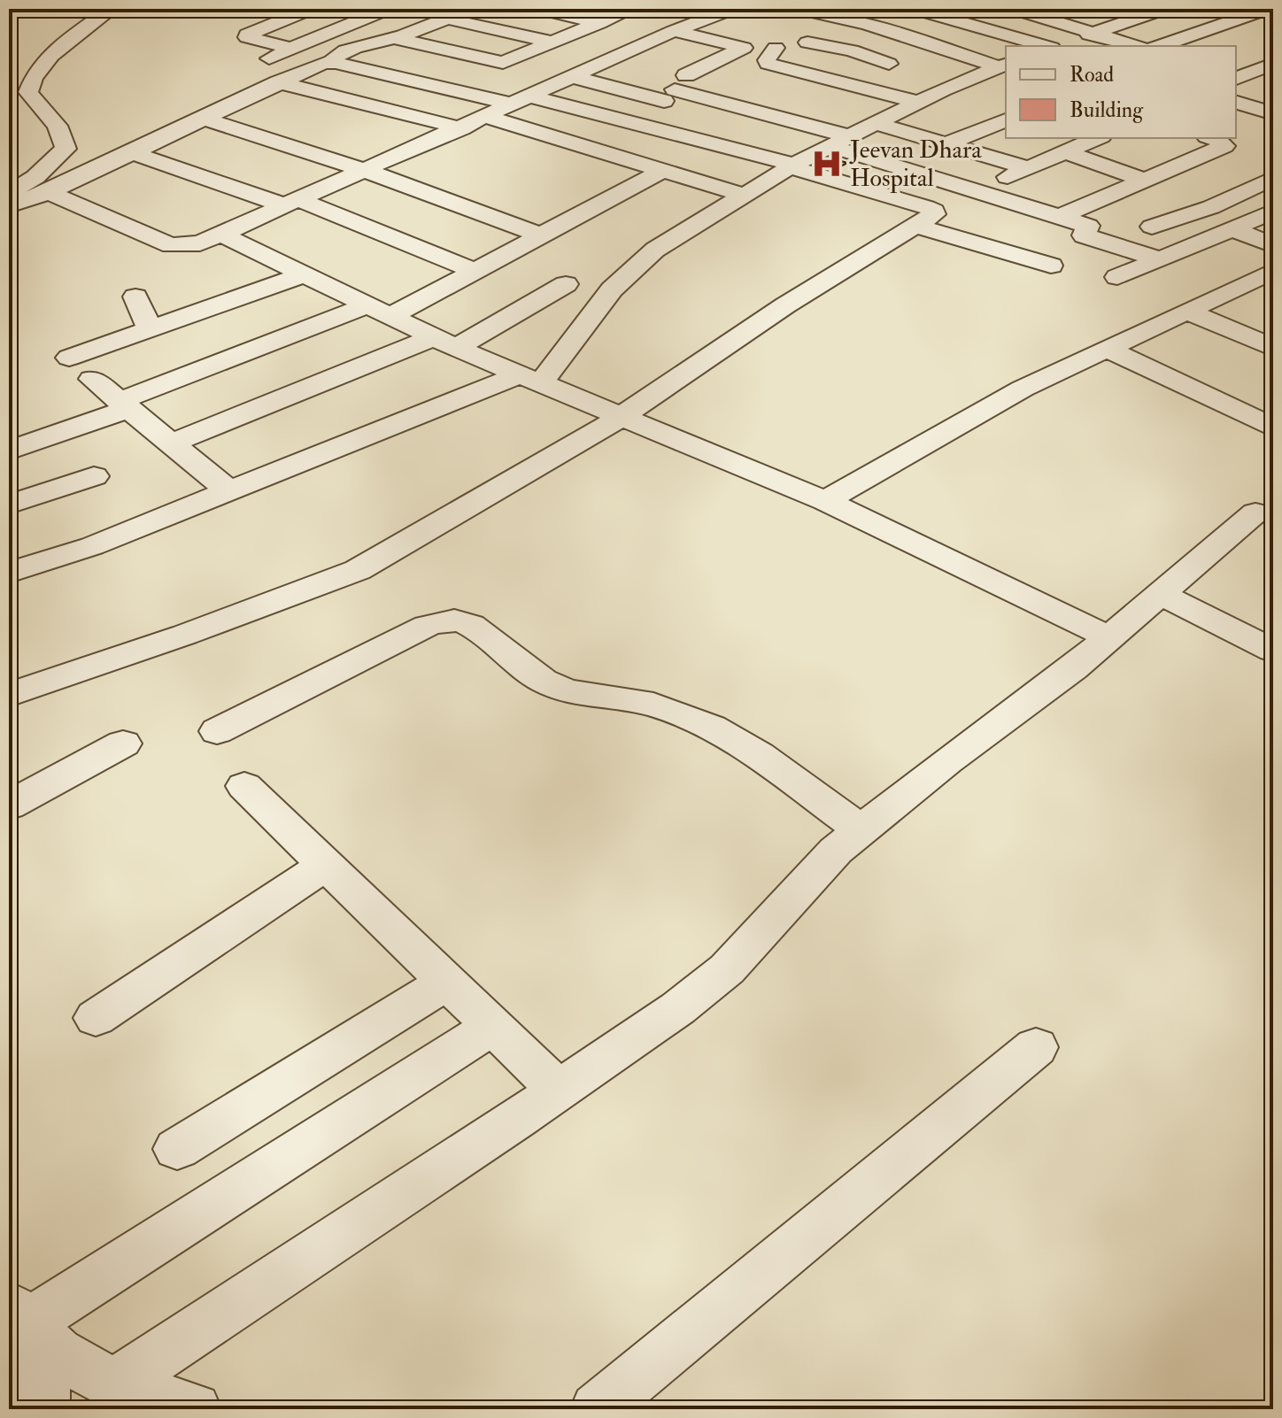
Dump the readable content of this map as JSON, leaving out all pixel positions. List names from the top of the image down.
{
  "places": {
    "hospital": ["Jeevan Dhara Hospital"]
  },
  "legend": ["Road", "Building"]
}
